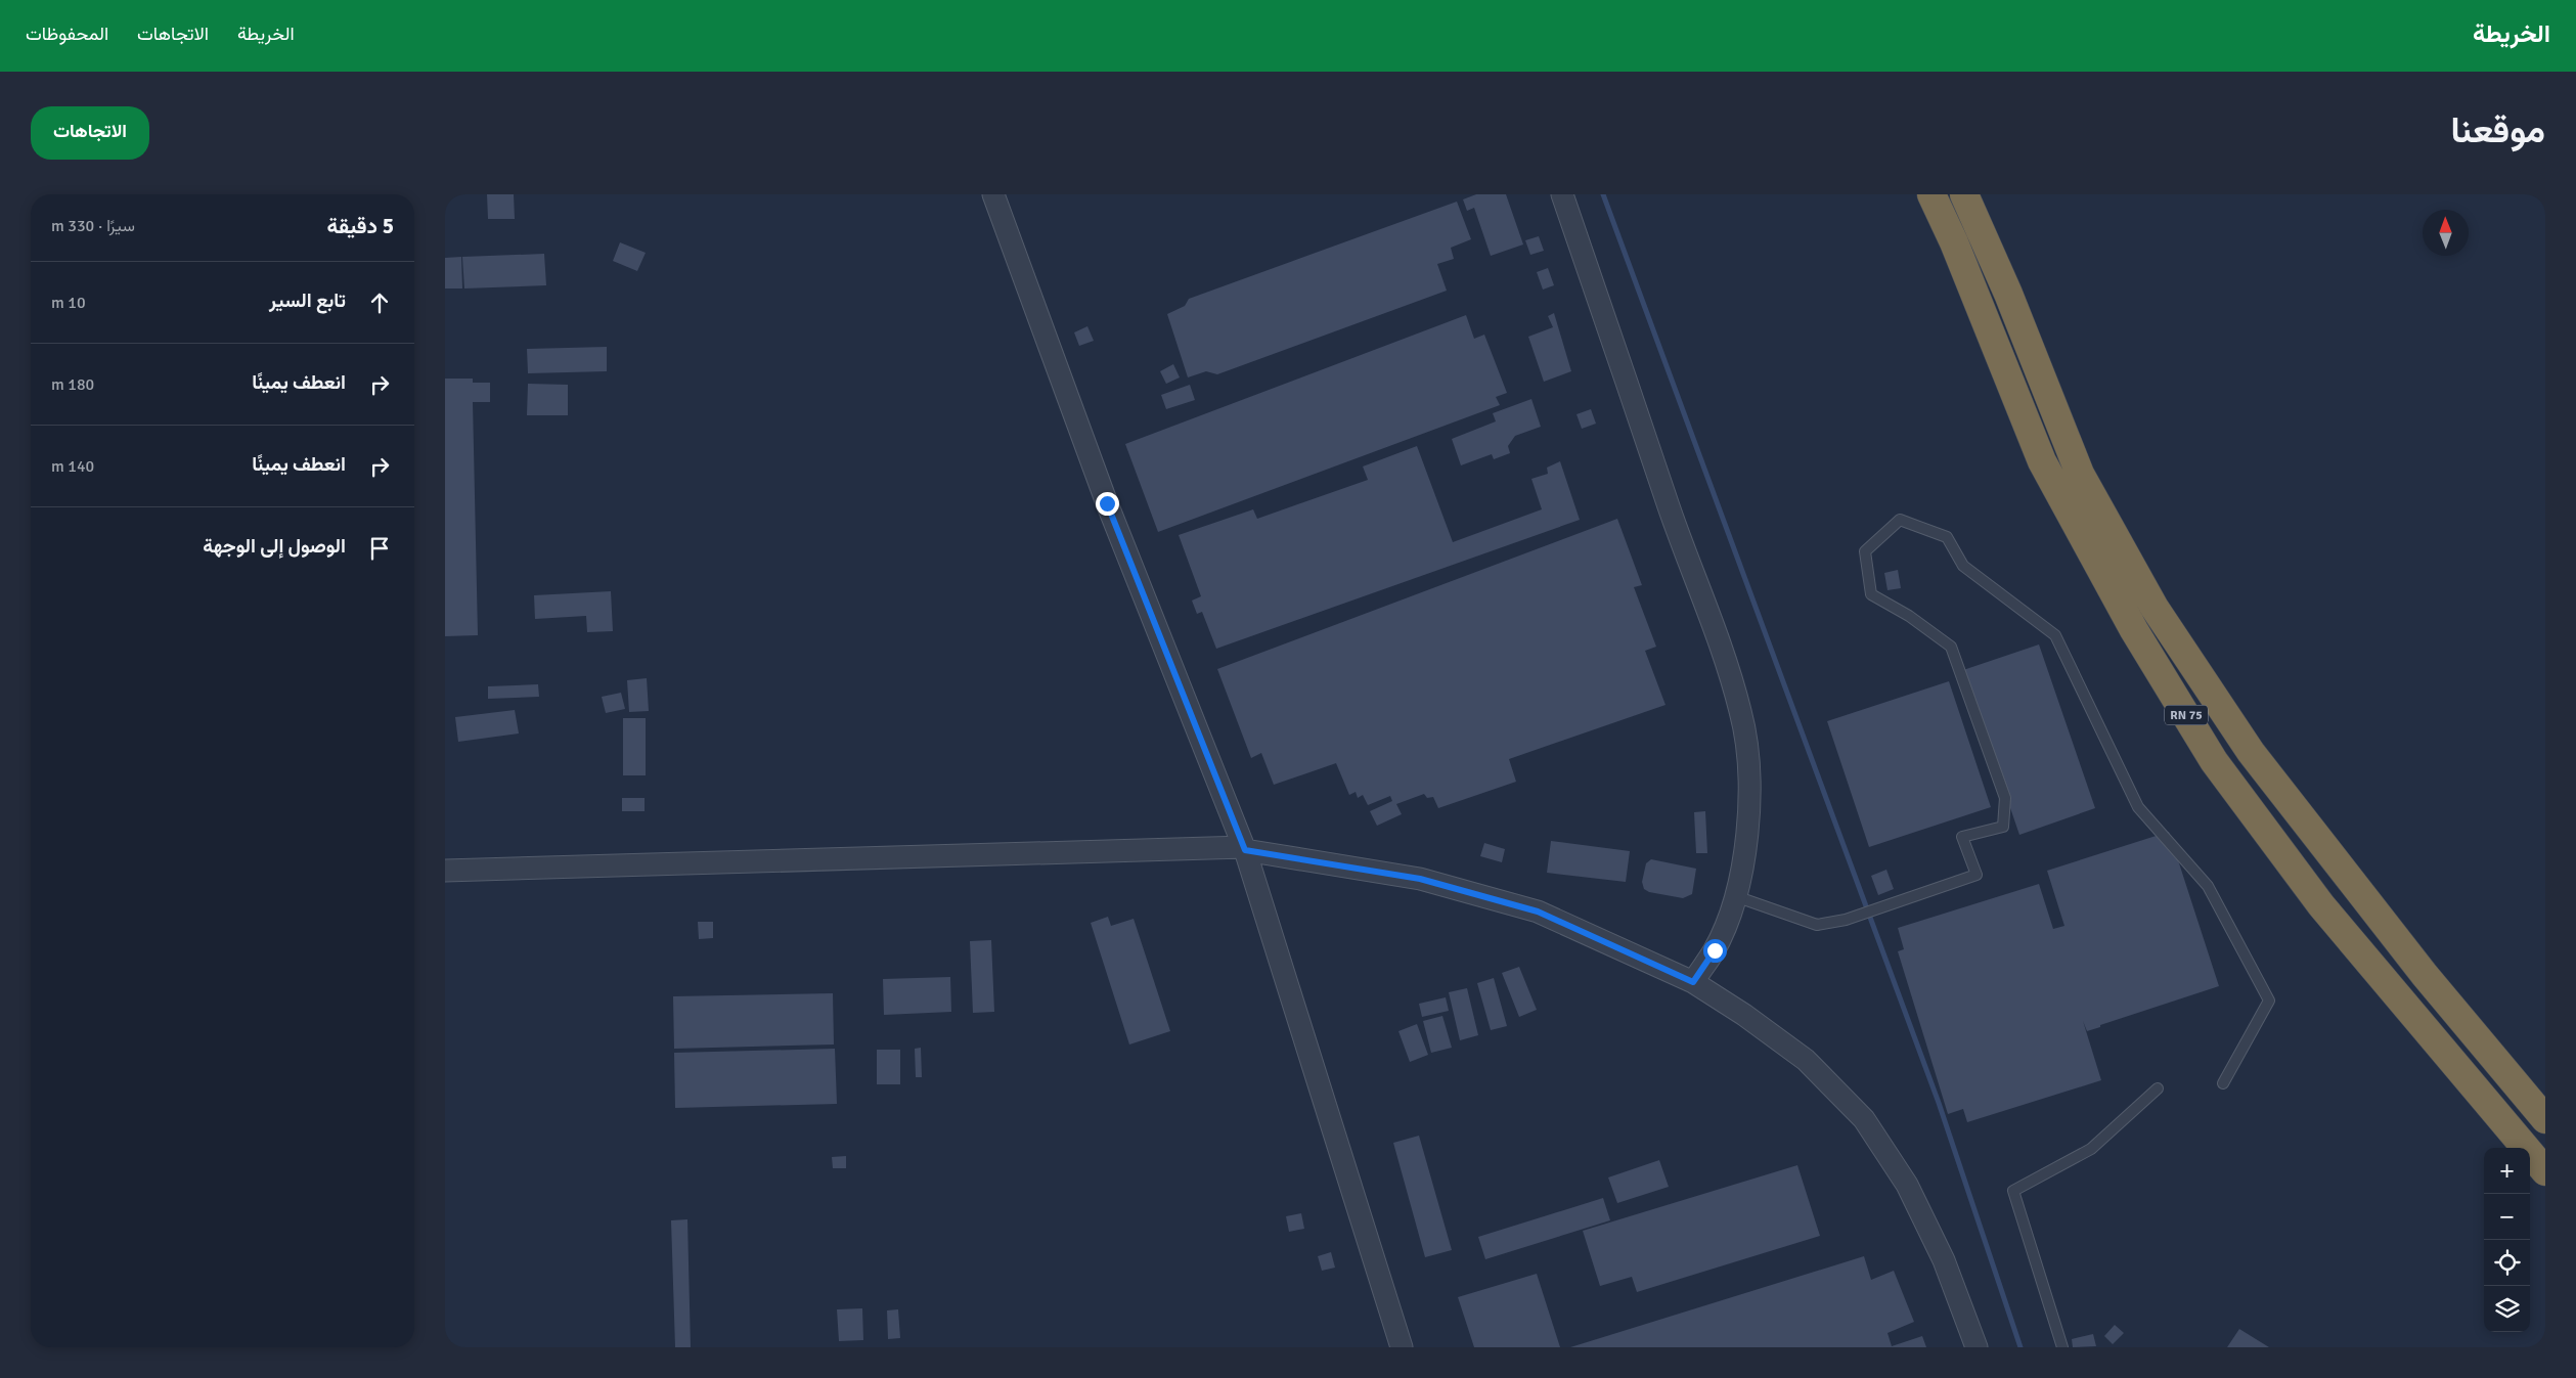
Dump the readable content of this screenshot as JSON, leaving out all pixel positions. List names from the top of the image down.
{
  "streets": {
    "highway": ["RN 75"]
  },
  "north": "top",
  "page": {
    "header": "الخريطة",
    "nav": ["الخريطة", "الاتجاهات", "المحفوظات"],
    "title": "موقعنا",
    "buttons": "الاتجاهات",
    "heading": ["5 دقيقة", "سيرًا · 330 m"],
    "list": [
      ["تابع السير", "10 m"],
      ["انعطف يمينًا", "180 m"],
      ["انعطف يمينًا", "140 m"],
      "الوصول إلى الوجهة"
    ],
    "map_buttons": ["+", "−"]
  }
}
